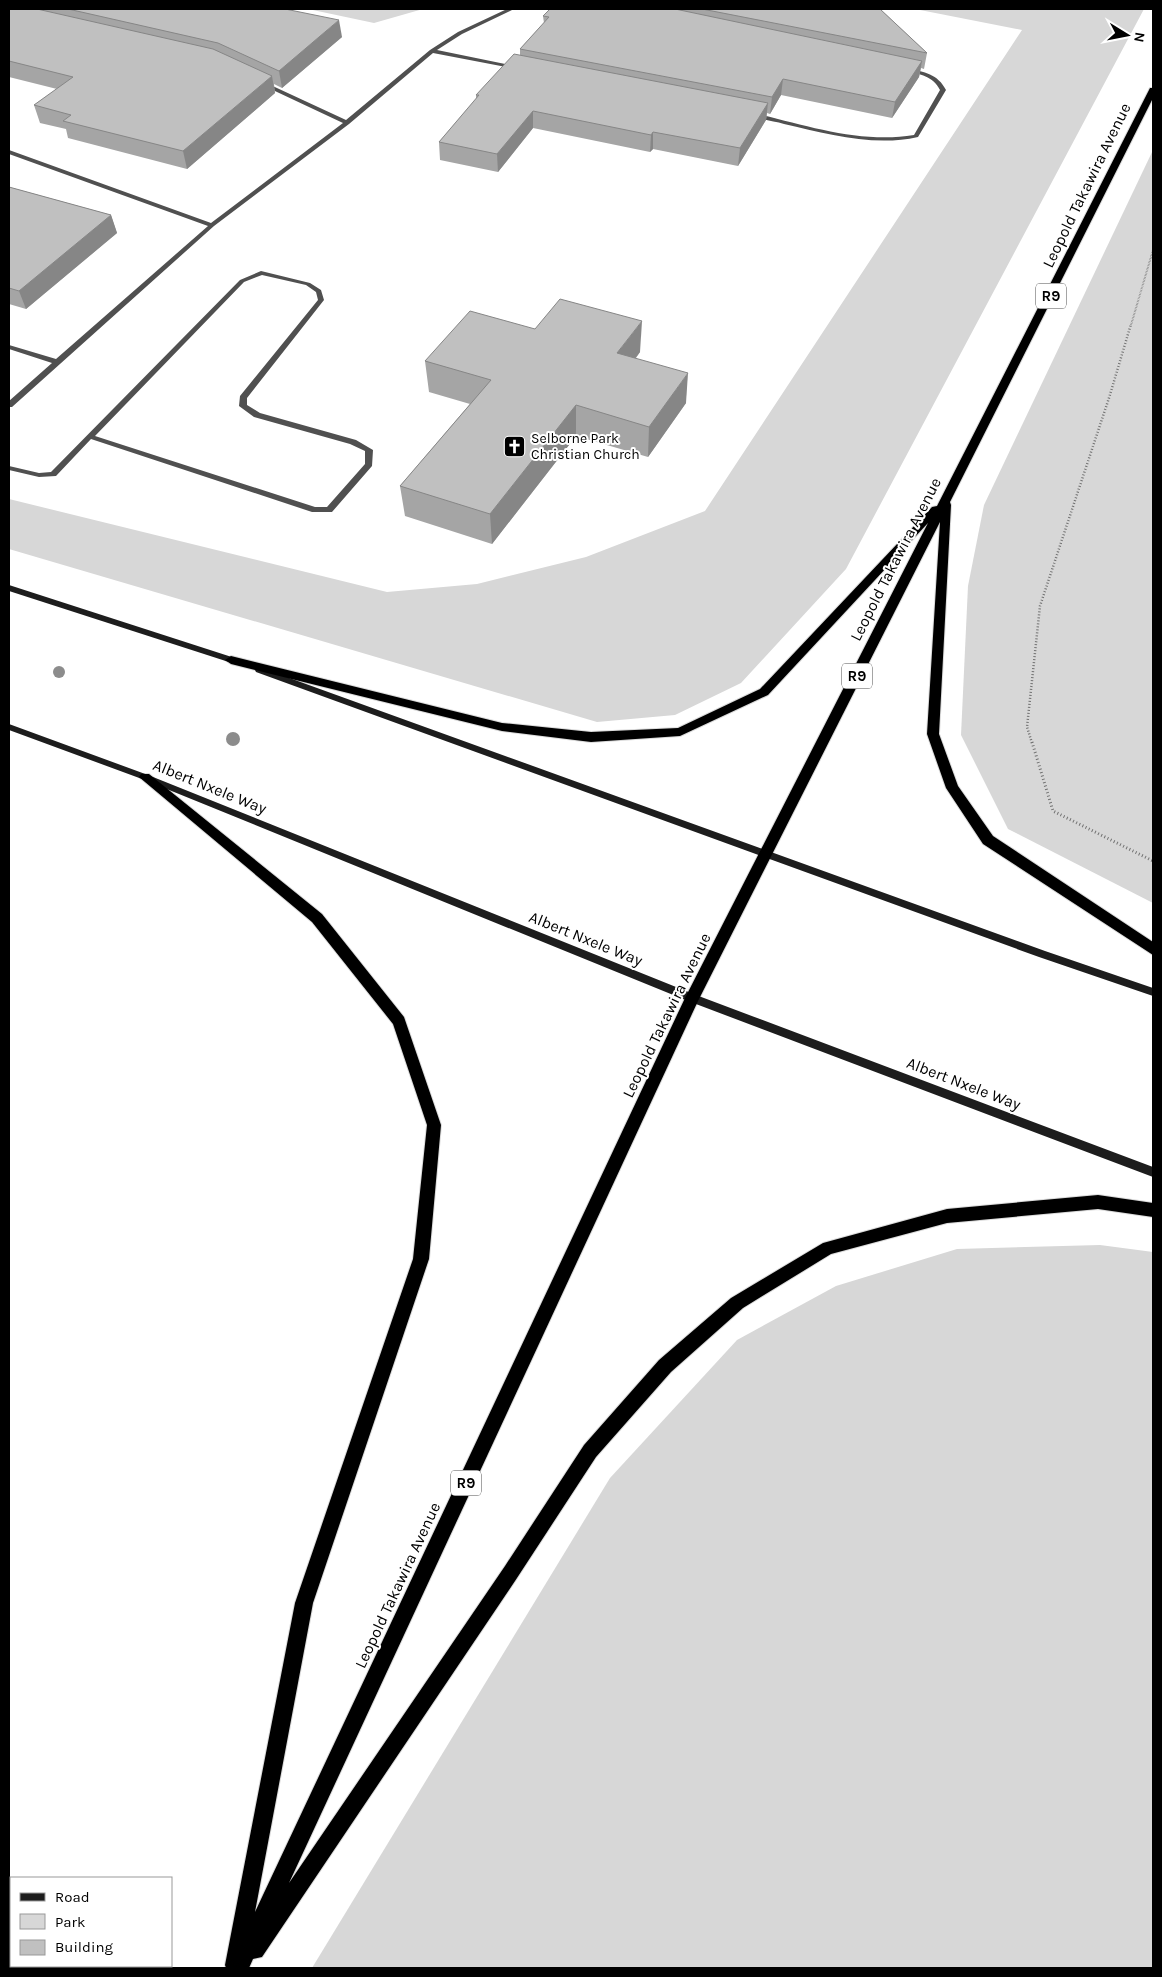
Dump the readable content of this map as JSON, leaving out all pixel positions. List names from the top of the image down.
{
  "streets": {
    "highway": ["Leopold Takawira Avenue", "R9"],
    "main road": ["Albert Nxele Way"]
  },
  "crossings": [
    ["Leopold Takawira Avenue", "Albert Nxele Way"]
  ],
  "places": {
    "church": ["Selborne Park Christian Church"]
  },
  "legend": ["Road", "Park", "Building"],
  "north": "right"
}
